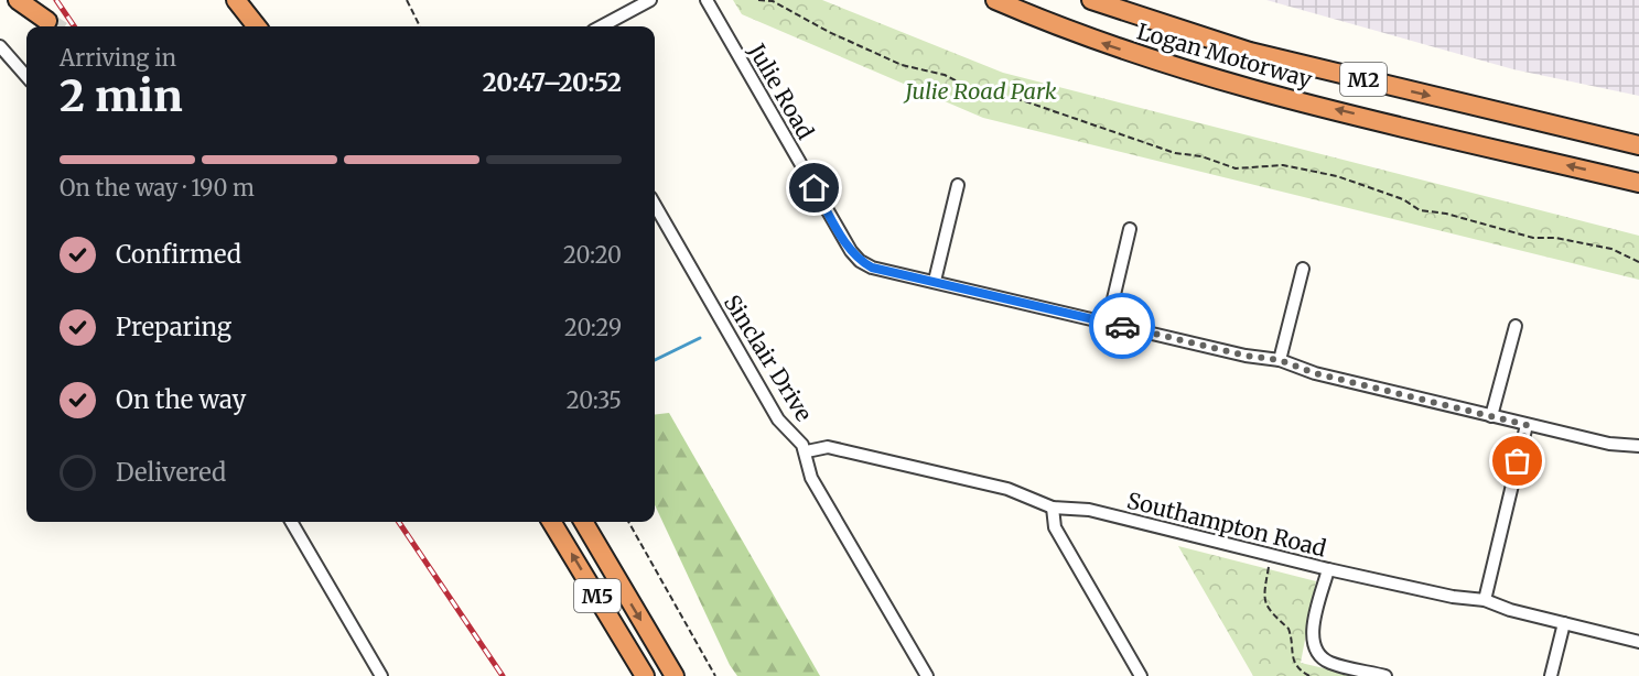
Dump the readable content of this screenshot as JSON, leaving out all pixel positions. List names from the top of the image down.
{
  "streets": {
    "highway": ["Logan Motorway", "M2", "M5"],
    "street": ["Julie Road", "Sinclair Drive", "Southampton Road"]
  },
  "crossings": [
    ["Sinclair Drive", "Southampton Road"]
  ],
  "parks": ["Julie Road Park"],
  "page": {
    "heading": ["2 min", "Arriving in", "20:47–20:52"],
    "bar": "On the way · 190 m",
    "list": [
      ["Confirmed", "20:20"],
      ["Preparing", "20:29"],
      ["On the way", "20:35"],
      "Delivered"
    ]
  }
}
